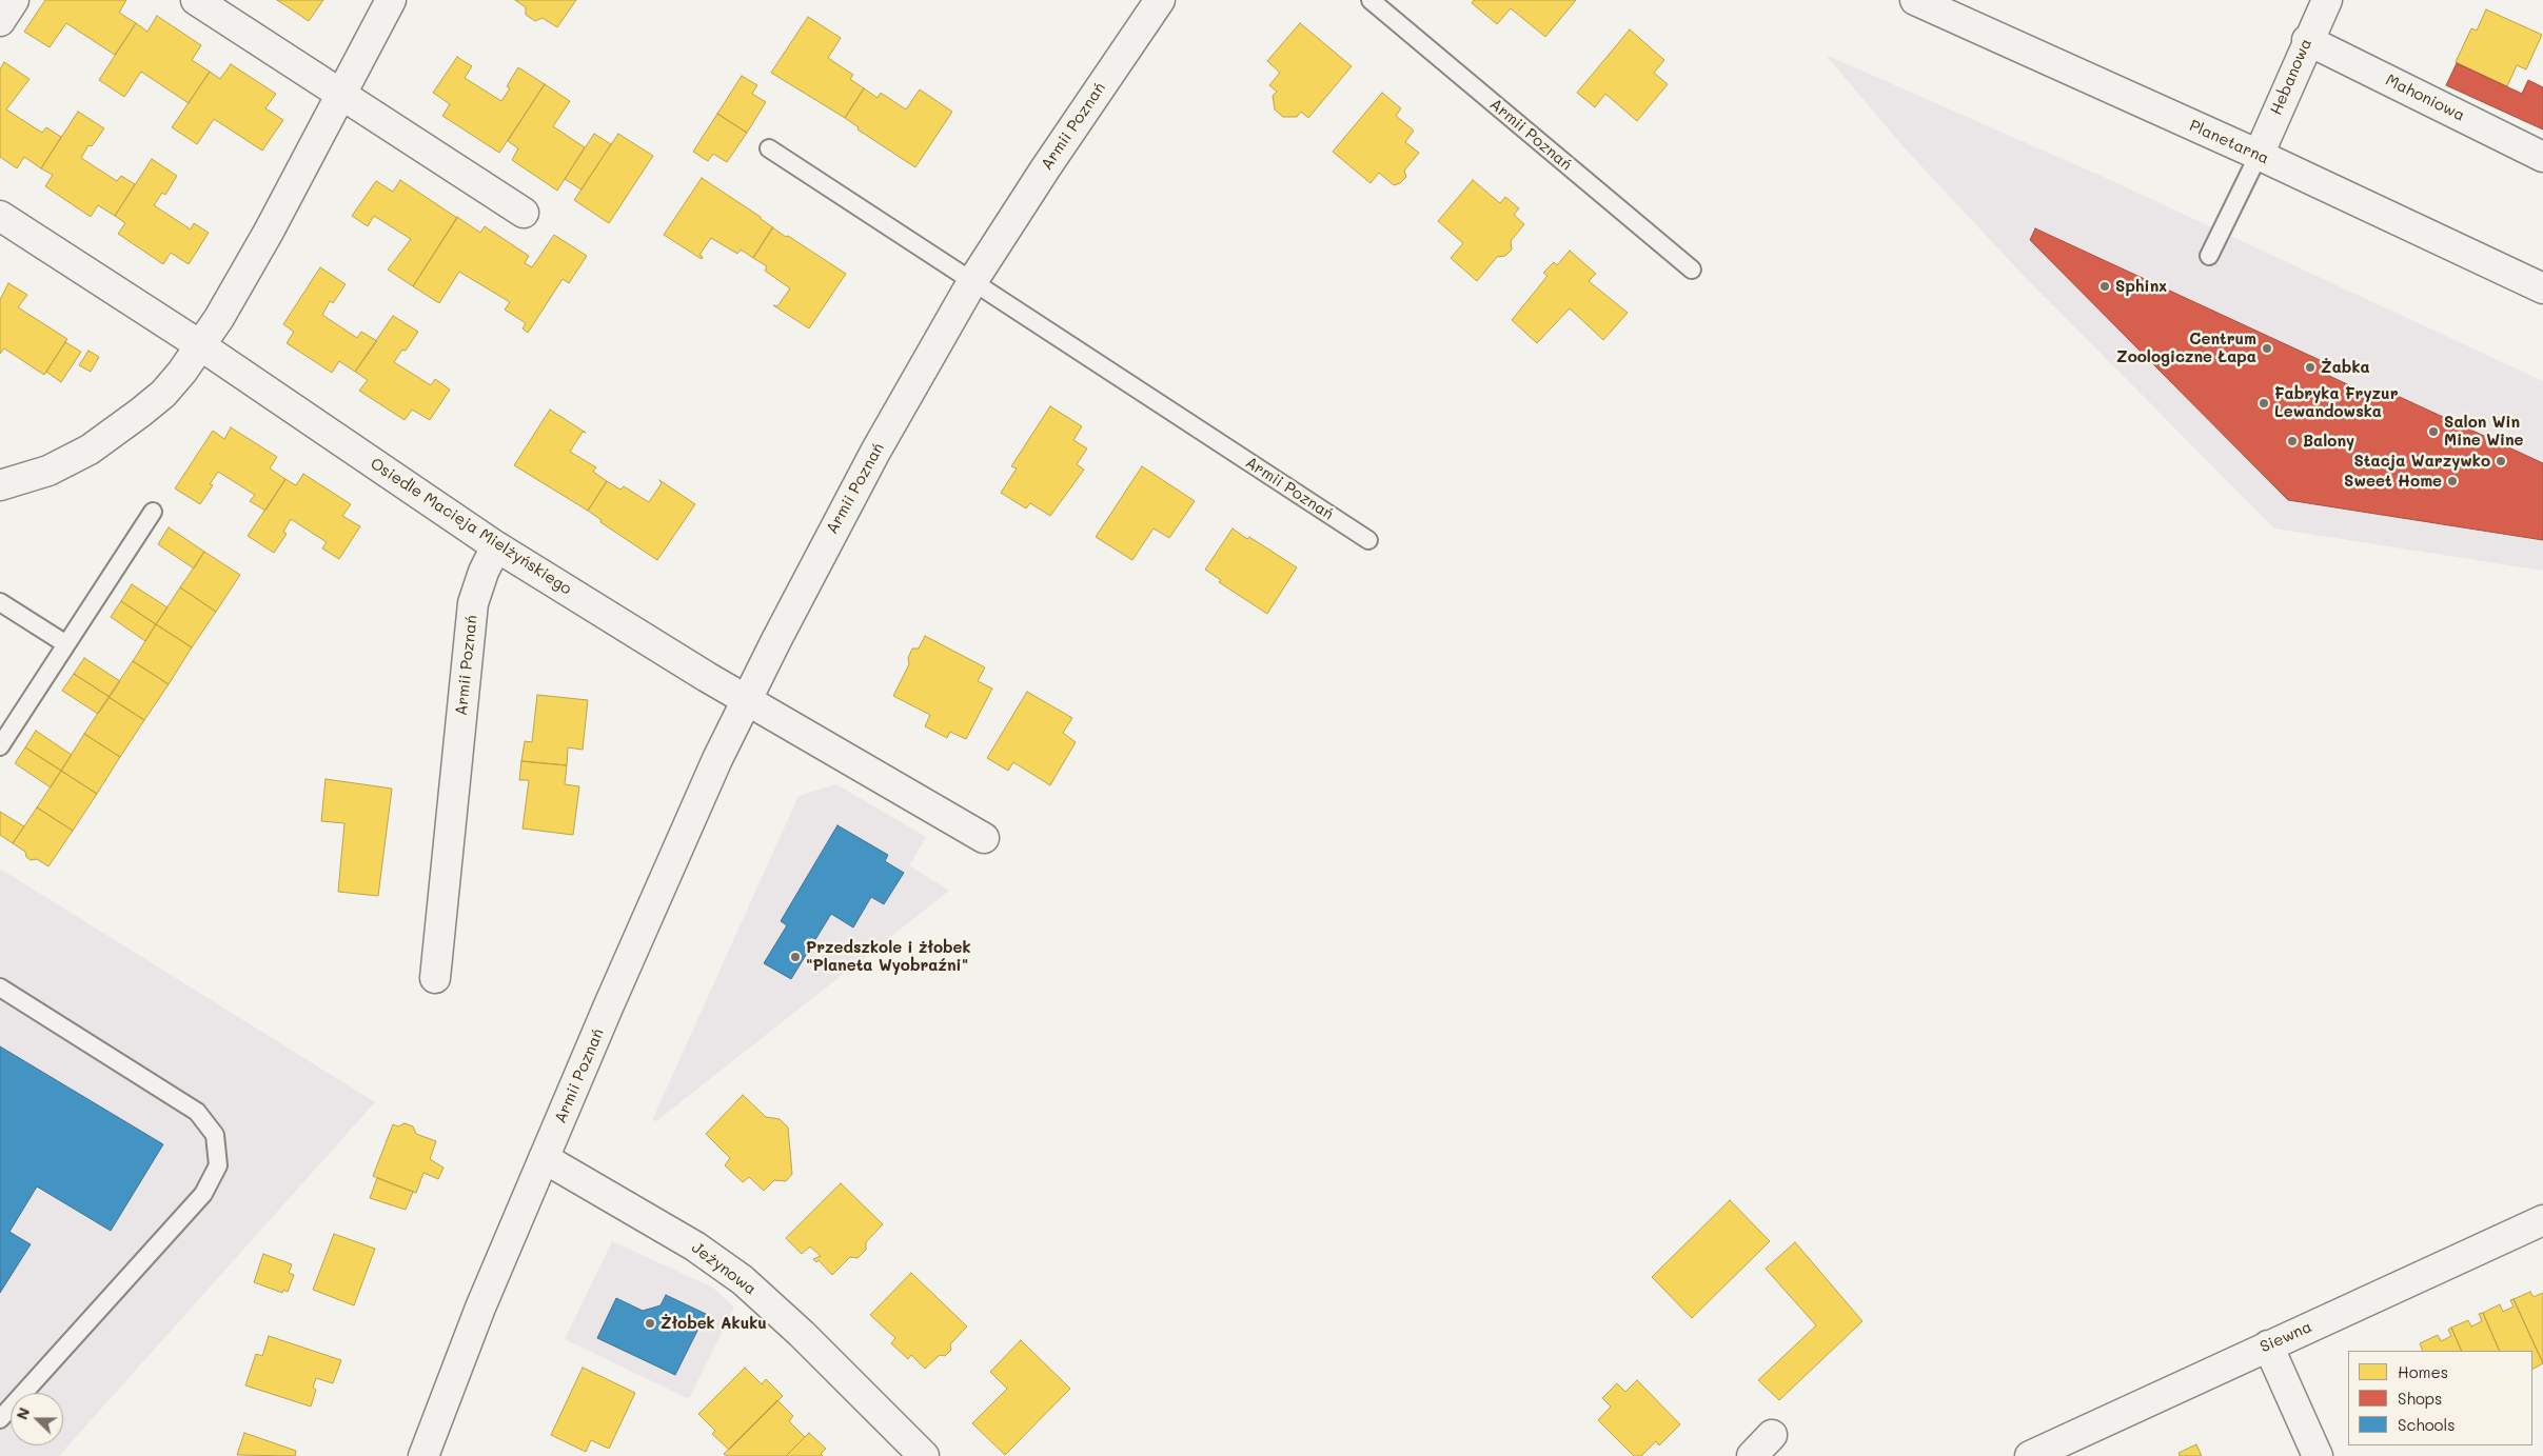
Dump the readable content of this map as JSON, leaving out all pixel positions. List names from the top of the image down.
{
  "streets": {
    "street": [
      "Hebanowa",
      "Mahoniowa",
      "Armii Poznań",
      "Planetarna",
      "Osiedle Macieja Mielżyńskiego",
      "Jeżynowa",
      "Siewna"
    ]
  },
  "crossings": [
    ["Hebanowa", "Mahoniowa"],
    ["Hebanowa", "Planetarna"],
    ["Armii Poznań", "Osiedle Macieja Mielżyńskiego"],
    ["Armii Poznań", "Jeżynowa"]
  ],
  "places": [
    "Sphinx",
    "Centrum Zoologiczne Łapa",
    "Żabka",
    "Fabryka Fryzur Lewandowska",
    "Salon Win Mine Wine",
    "Balony",
    "Stacja Warzywko",
    "Sweet Home",
    "Przedszkole i żłobek \"Planeta Wyobraźni\"",
    "Żłobek Akuku"
  ],
  "legend": ["Homes", "Shops", "Schools"],
  "north": "left"
}
